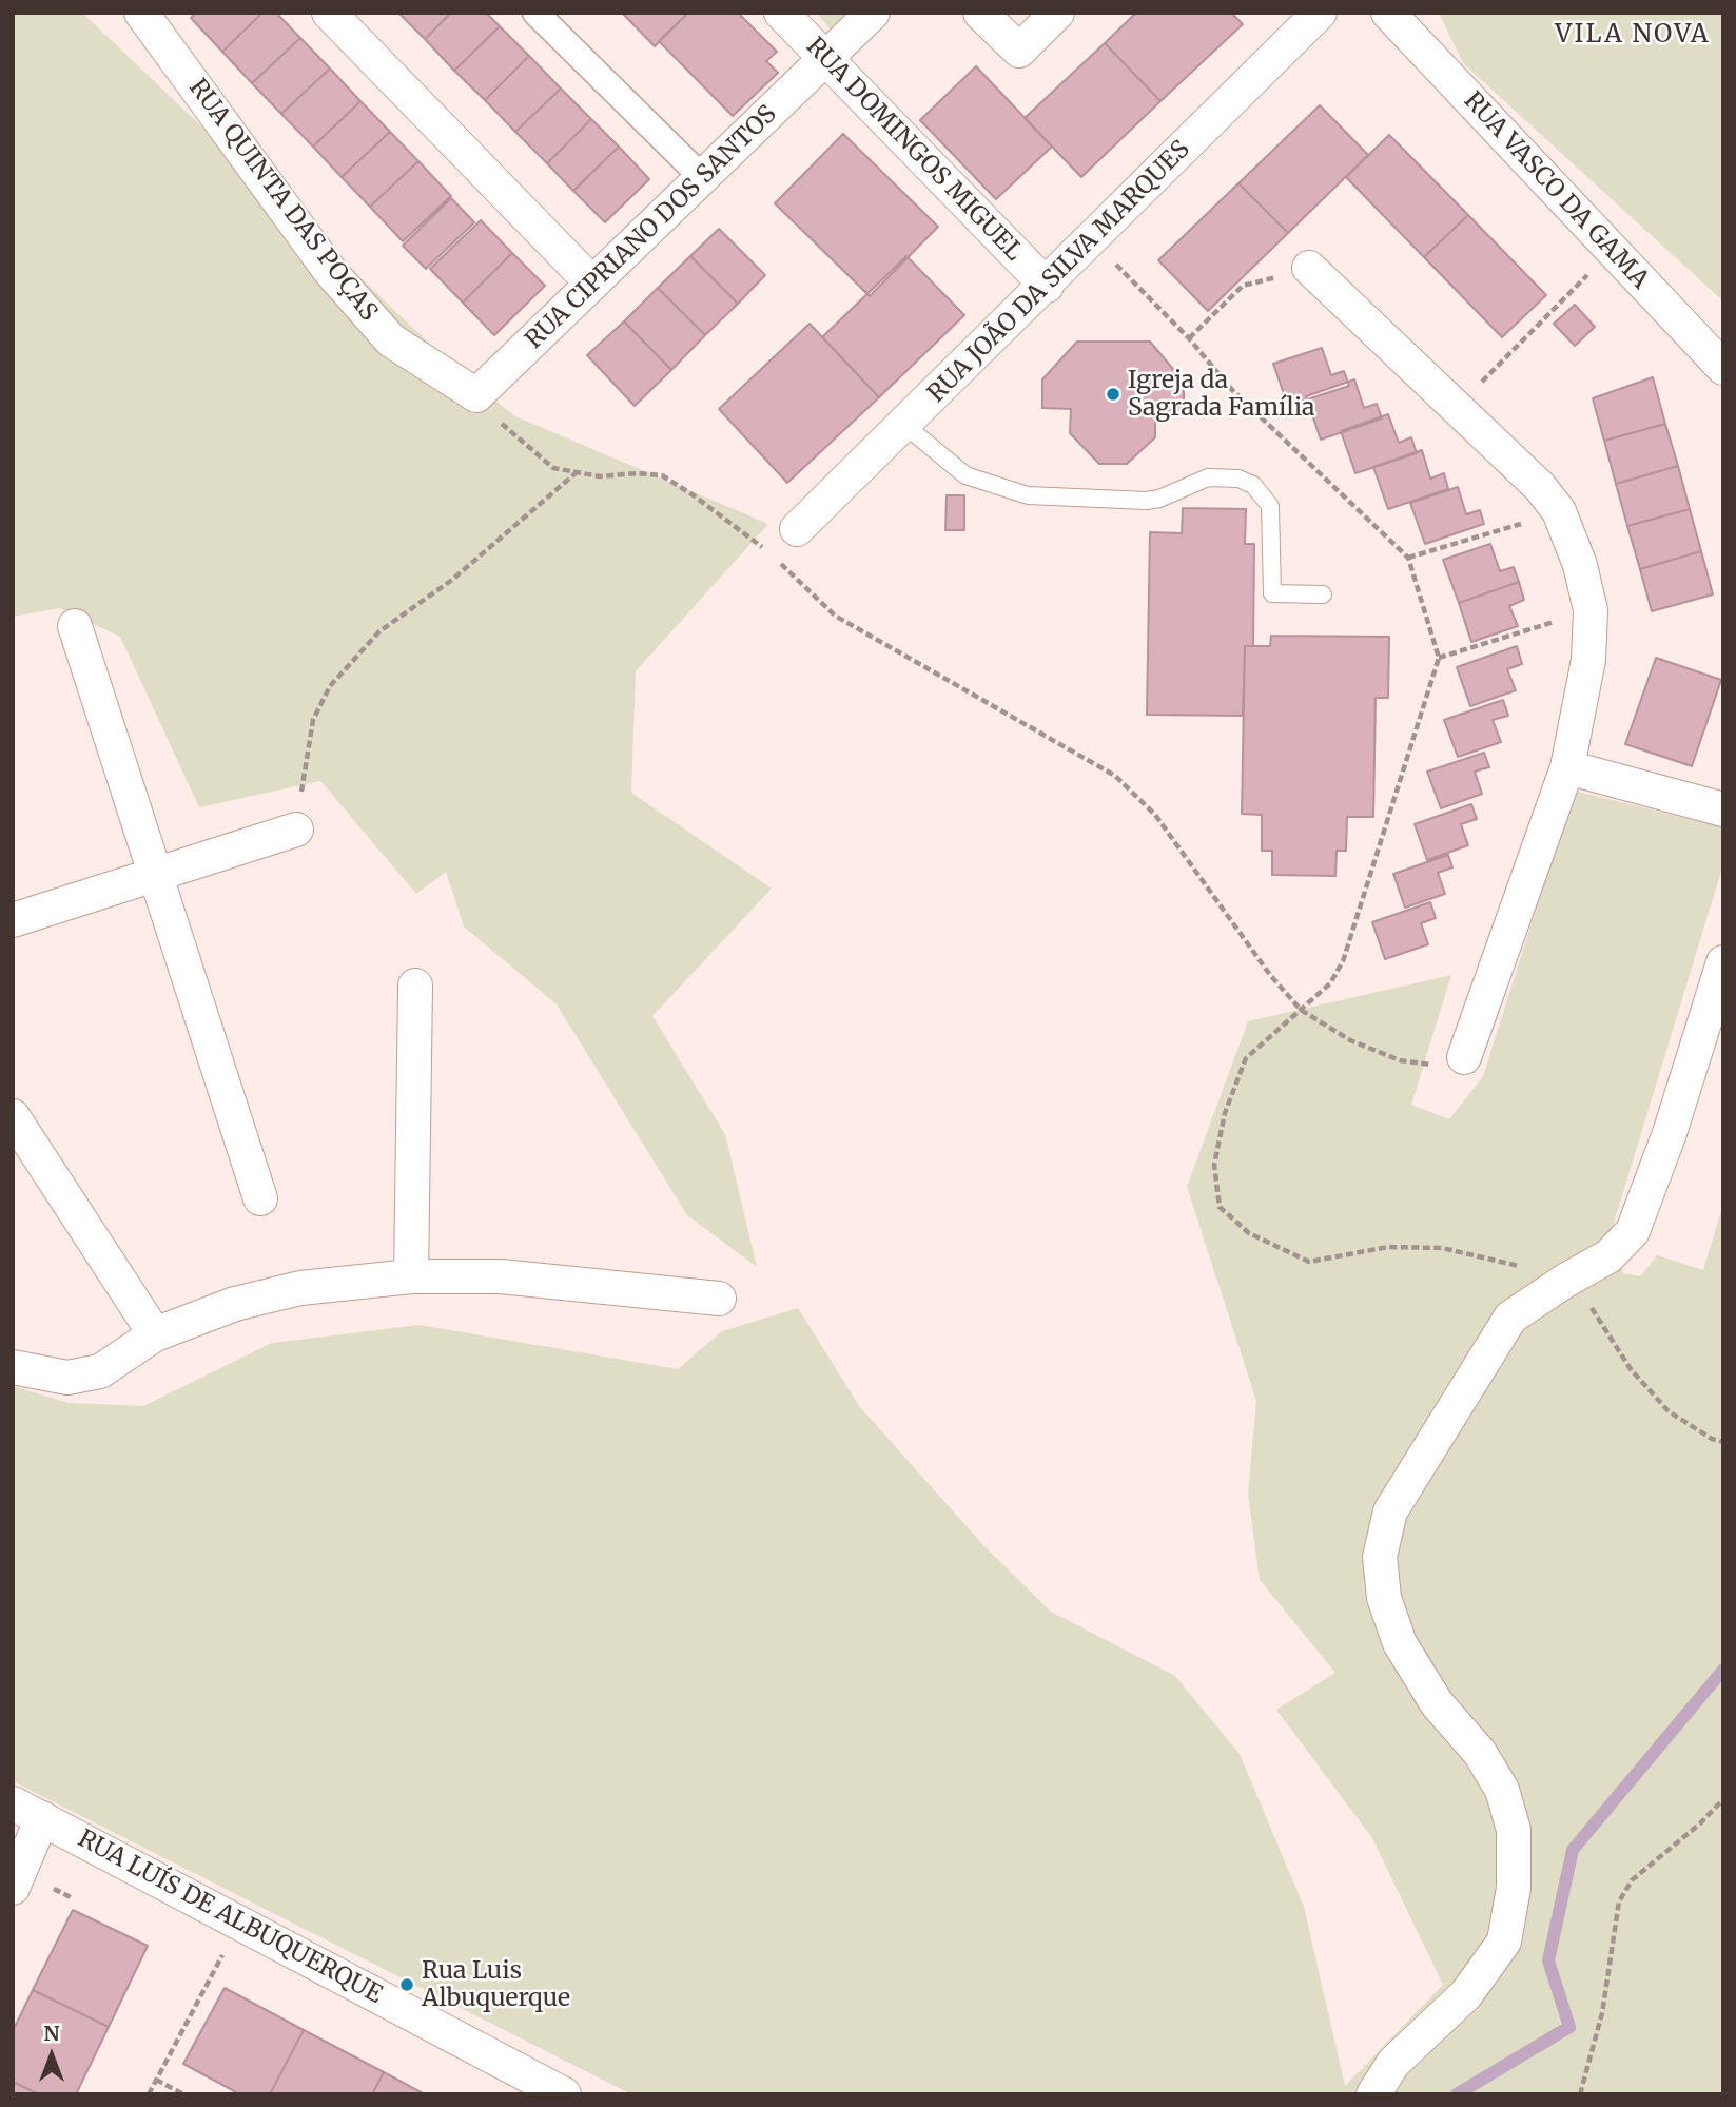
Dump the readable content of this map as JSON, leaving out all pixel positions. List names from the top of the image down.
{
  "streets": {
    "street": [
      "RUA DOMINGOS MIGUEL",
      "RUA VASCO DA GAMA",
      "RUA QUINTA DAS POÇAS",
      "RUA CIPRIANO DOS SANTOS",
      "RUA JOÃO DA SILVA MARQUES",
      "RUA LUÍS DE ALBUQUERQUE"
    ]
  },
  "crossings": [
    ["RUA DOMINGOS MIGUEL", "RUA CIPRIANO DOS SANTOS"],
    ["RUA DOMINGOS MIGUEL", "RUA JOÃO DA SILVA MARQUES"],
    ["RUA QUINTA DAS POÇAS", "RUA CIPRIANO DOS SANTOS"]
  ],
  "districts": ["VILA NOVA"],
  "places": ["Igreja da Sagrada Família", "Rua Luis Albuquerque"],
  "north": "top"
}
